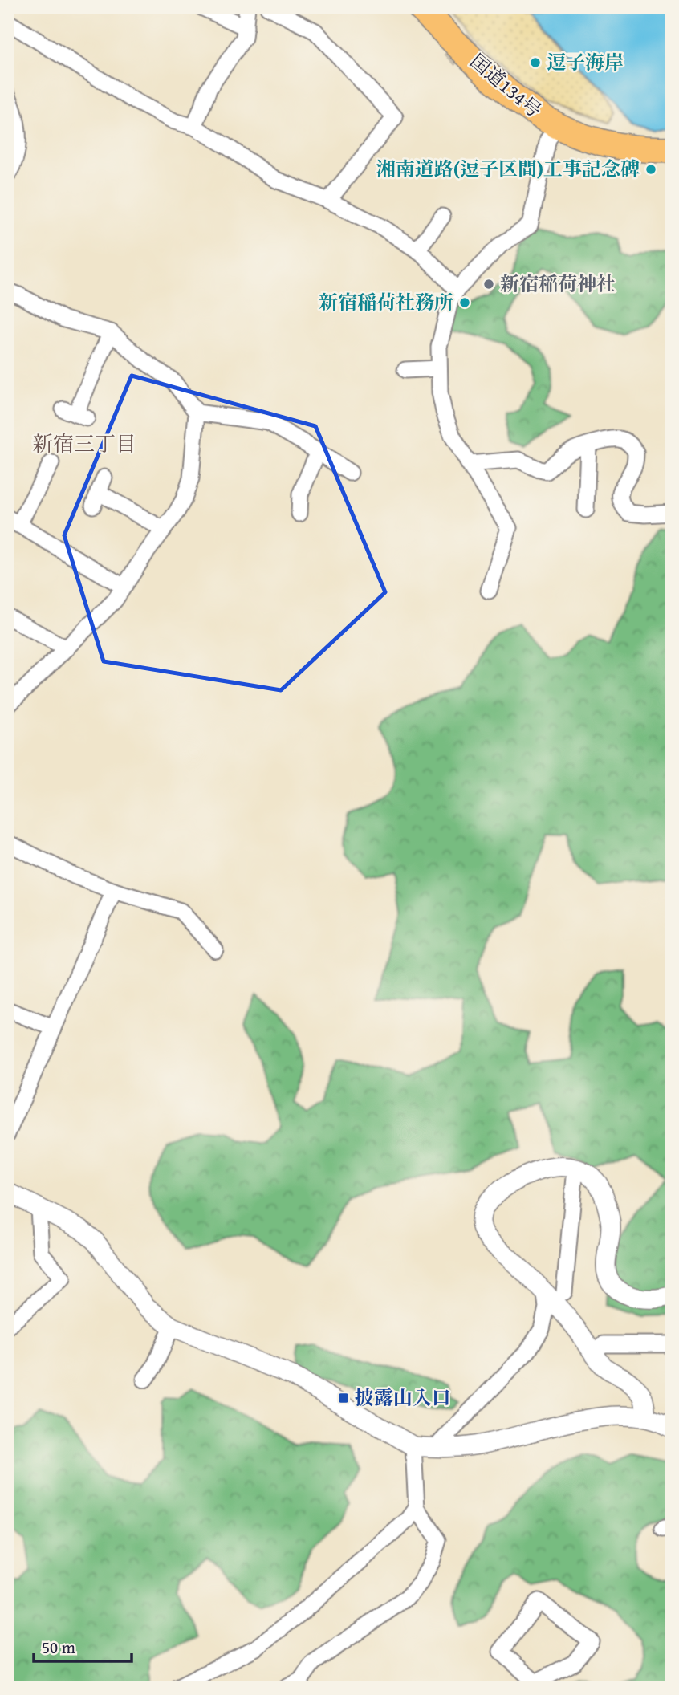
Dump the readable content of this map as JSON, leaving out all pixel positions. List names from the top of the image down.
{
  "streets": {
    "highway": ["国道134号"]
  },
  "districts": ["新宿三丁目"],
  "places": {
    "other": [
      "逗子海岸",
      "湘南道路(逗子区間)工事記念碑",
      "新宿稲荷神社",
      "新宿稲荷社務所"
    ],
    "transit": ["披露山入口"]
  },
  "scale_bar": "50 m"
}
